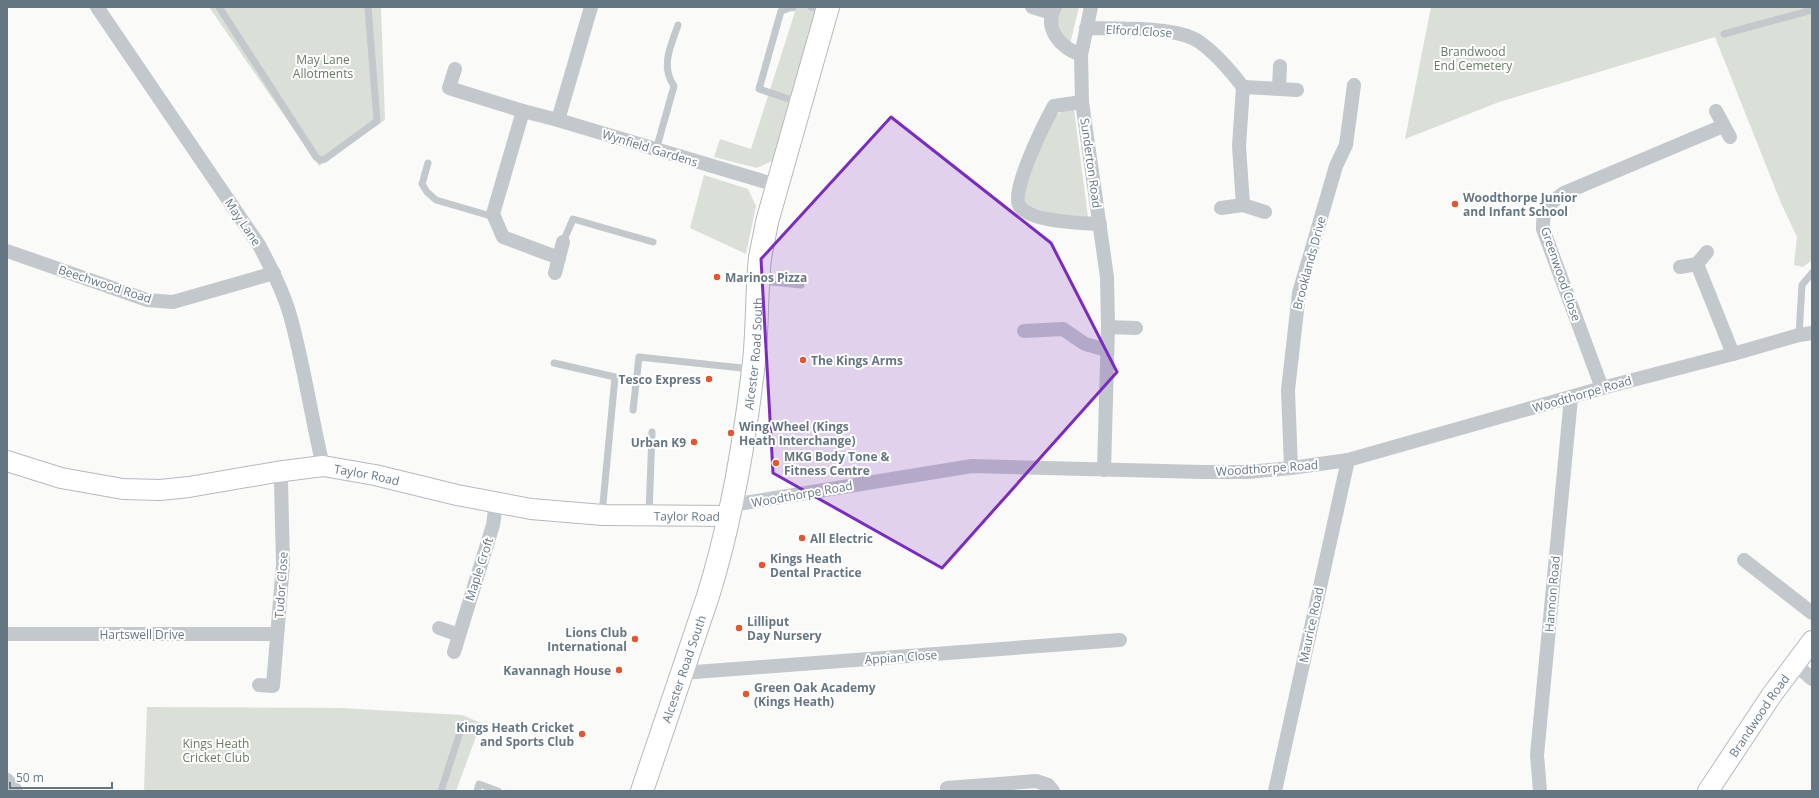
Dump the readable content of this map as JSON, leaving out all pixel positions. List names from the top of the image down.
{
  "streets": {
    "highway": ["Alcester Road South"],
    "street": [
      "Elford Close",
      "Wynfield Gardens",
      "Sunderton Road",
      "May Lane",
      "Brooklands Drive",
      "Greenwood Close",
      "Beechwood Road",
      "Woodthorpe Road",
      "Taylor Road",
      "Maple Croft",
      "Tudor Close",
      "Hannon Road",
      "Maurice Road",
      "Hartswell Drive",
      "Appian Close",
      "Brandwood Road"
    ]
  },
  "crossings": [
    ["Elford Close", "Sunderton Road"],
    ["Wynfield Gardens", "Alcester Road South"],
    ["Sunderton Road", "Woodthorpe Road"],
    ["May Lane", "Beechwood Road"],
    ["May Lane", "Taylor Road"],
    ["Brooklands Drive", "Woodthorpe Road"],
    ["Greenwood Close", "Woodthorpe Road"],
    ["Alcester Road South", "Woodthorpe Road"],
    ["Alcester Road South", "Taylor Road"],
    ["Alcester Road South", "Appian Close"],
    ["Woodthorpe Road", "Taylor Road"],
    ["Woodthorpe Road", "Hannon Road"],
    ["Woodthorpe Road", "Maurice Road"],
    ["Taylor Road", "Maple Croft"],
    ["Taylor Road", "Tudor Close"],
    ["Tudor Close", "Hartswell Drive"]
  ],
  "parks": ["Brandwood End Cemetery", "May Lane Allotments", "Kings Heath Cricket Club"],
  "places": [
    "Woodthorpe Junior and Infant School",
    "Marinos Pizza",
    "The Kings Arms",
    "Tesco Express",
    "Wing Wheel (Kings Heath Interchange)",
    "Urban K9",
    "MKG Body Tone & Fitness Centre",
    "All Electric",
    "Kings Heath Dental Practice",
    "Lilliput Day Nursery",
    "Lions Club International",
    "Kavannagh House",
    "Green Oak Academy (Kings Heath)",
    "Kings Heath Cricket and Sports Club"
  ],
  "scale_bar": "50 m"
}
